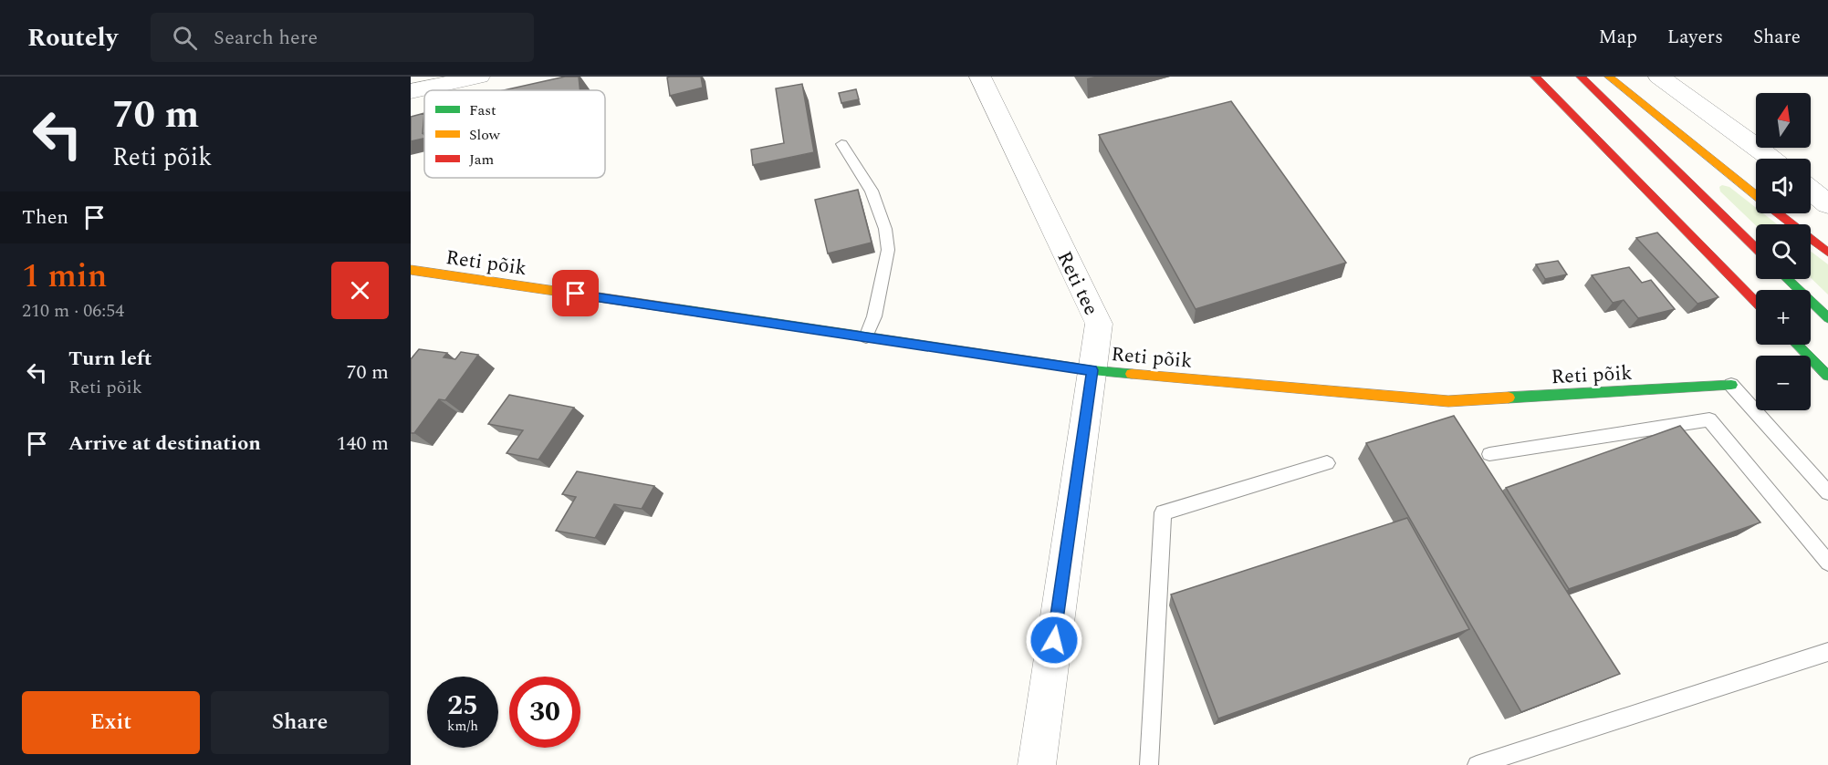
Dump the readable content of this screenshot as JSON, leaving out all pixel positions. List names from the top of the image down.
{
  "streets": {
    "main road": ["Reti põik"],
    "street": ["Reti tee"]
  },
  "crossings": [
    ["Reti põik", "Reti tee"]
  ],
  "legend": ["Fast", "Slow", "Jam"],
  "north": "top",
  "page": {
    "header": "Routely",
    "search": "Search here",
    "nav": ["Map", "Layers", "Share"],
    "turn": ["70 m", "Reti põik"],
    "map_buttons": ["+", "−"],
    "then": "Then",
    "heading": ["1 min", "210 m · 06:54"],
    "list": [
      {
        "name": "Turn left",
        "note": "Reti põik",
        "value": "70 m"
      },
      {
        "name": "Arrive at destination",
        "value": "140 m"
      }
    ],
    "speed": "25 km/h",
    "limit": "30",
    "buttons": ["Exit", "Share"]
  }
}
